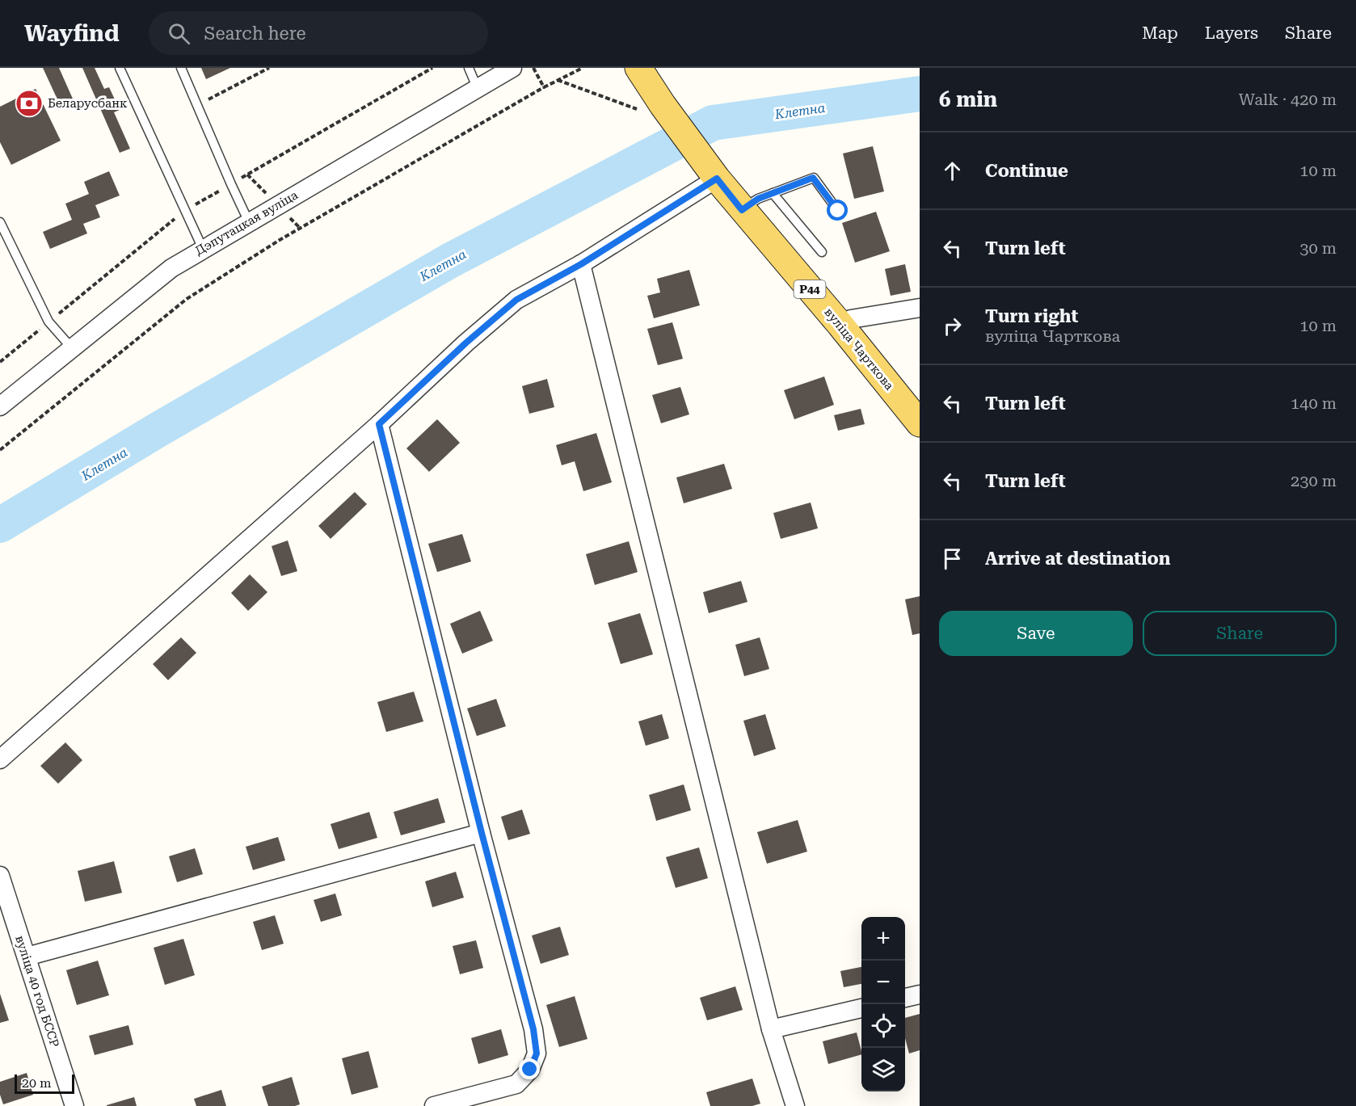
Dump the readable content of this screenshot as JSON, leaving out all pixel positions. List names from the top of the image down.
{
  "streets": {
    "main road": ["Р44", "вуліца Чарткова"],
    "street": ["Дэпутацкая вуліца", "вуліца 40 год БССР"]
  },
  "water": ["Клетна"],
  "places": {
    "bank": ["Беларусбанк"]
  },
  "scale_bar": "20 m",
  "page": {
    "header": "Wayfind",
    "search": "Search here",
    "nav": ["Map", "Layers", "Share"],
    "heading": ["6 min", "Walk · 420 m"],
    "list": [
      ["Continue", "10 m"],
      ["Turn left", "30 m"],
      ["Turn right", "вуліца Чарткова", "10 m"],
      ["Turn left", "140 m"],
      ["Turn left", "230 m"],
      "Arrive at destination"
    ],
    "buttons": ["Save", "Share"],
    "map_buttons": ["+", "−"],
    "scale": "20 m"
  }
}
